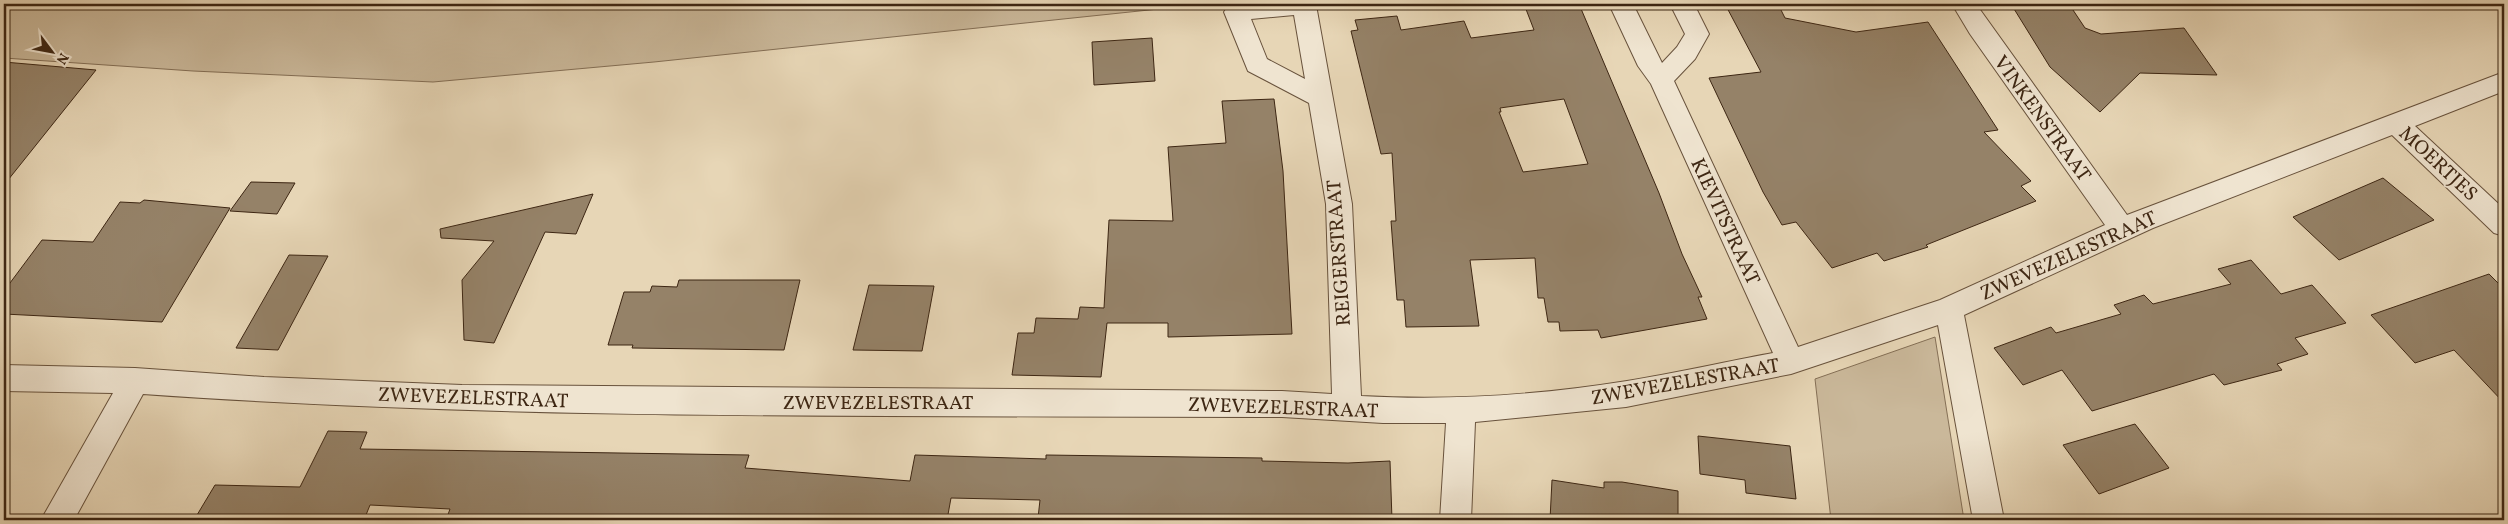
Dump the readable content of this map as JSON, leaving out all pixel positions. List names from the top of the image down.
{
  "streets": {
    "street": [
      "VINKENSTRAAT",
      "MOERTJES",
      "KIEVITSTRAAT",
      "REIGERSTRAAT",
      "ZWEVEZELESTRAAT"
    ]
  },
  "crossings": [
    ["VINKENSTRAAT", "ZWEVEZELESTRAAT"],
    ["MOERTJES", "ZWEVEZELESTRAAT"],
    ["KIEVITSTRAAT", "ZWEVEZELESTRAAT"],
    ["REIGERSTRAAT", "ZWEVEZELESTRAAT"]
  ],
  "north": "bottom right"
}
